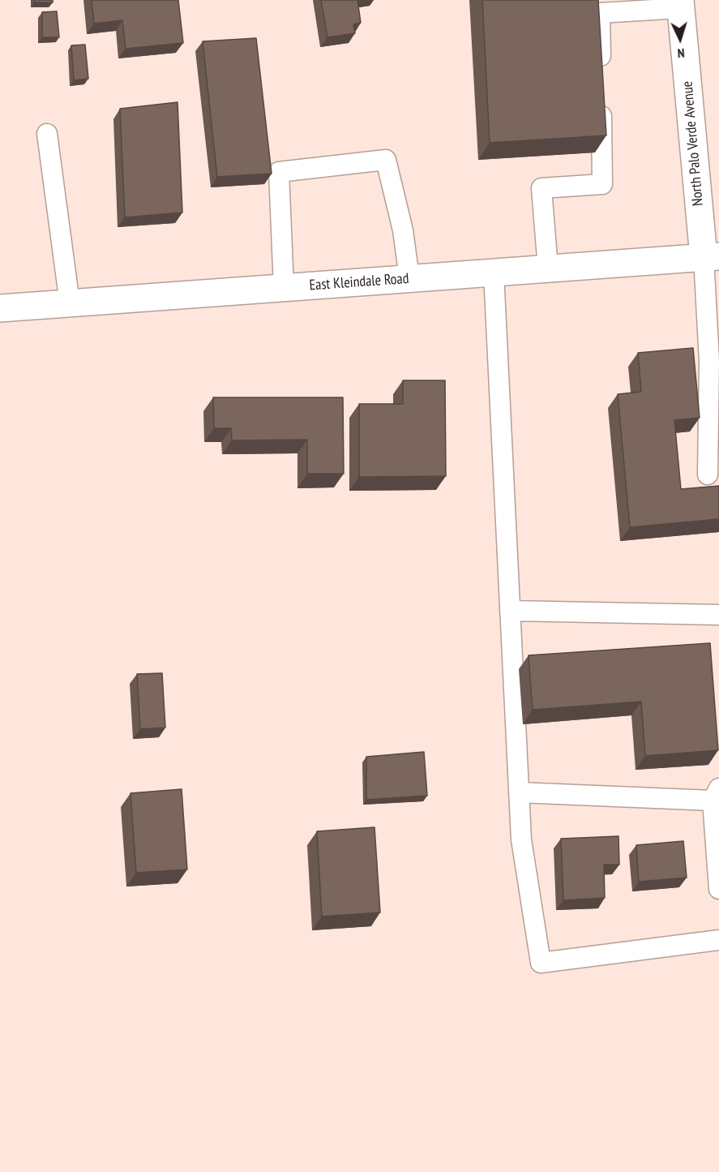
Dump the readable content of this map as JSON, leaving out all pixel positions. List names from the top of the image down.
{
  "streets": {
    "street": ["North Palo Verde Avenue", "East Kleindale Road"]
  },
  "crossings": [
    ["North Palo Verde Avenue", "East Kleindale Road"]
  ],
  "north": "bottom"
}
